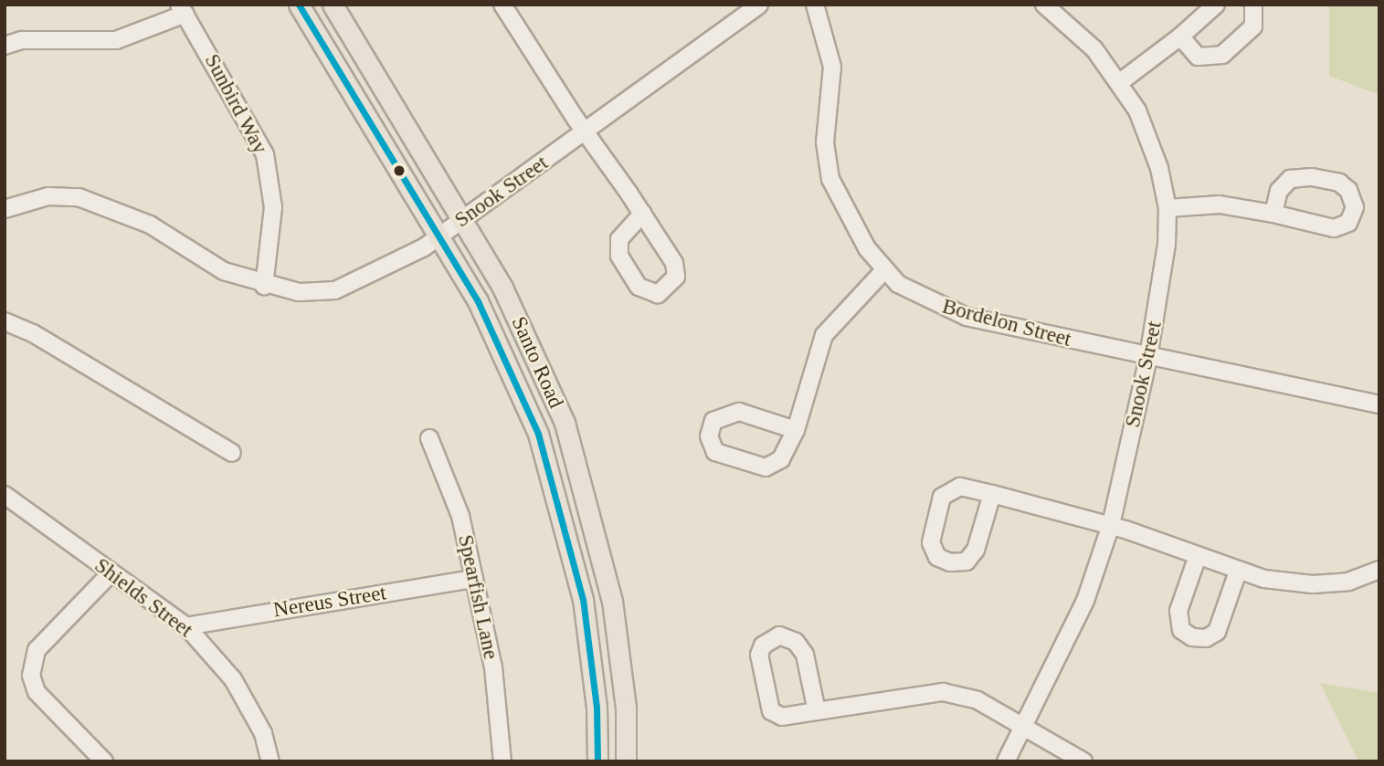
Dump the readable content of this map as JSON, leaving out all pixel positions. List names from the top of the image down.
{
  "streets": {
    "main road": ["Santo Road"],
    "street": [
      "Sunbird Way",
      "Snook Street",
      "Bordelon Street",
      "Spearfish Lane",
      "Shields Street",
      "Nereus Street"
    ]
  },
  "crossings": [
    ["Sunbird Way", "Snook Street"],
    ["Snook Street", "Bordelon Street"],
    ["Snook Street", "Santo Road"],
    ["Spearfish Lane", "Nereus Street"],
    ["Shields Street", "Nereus Street"]
  ]
}
